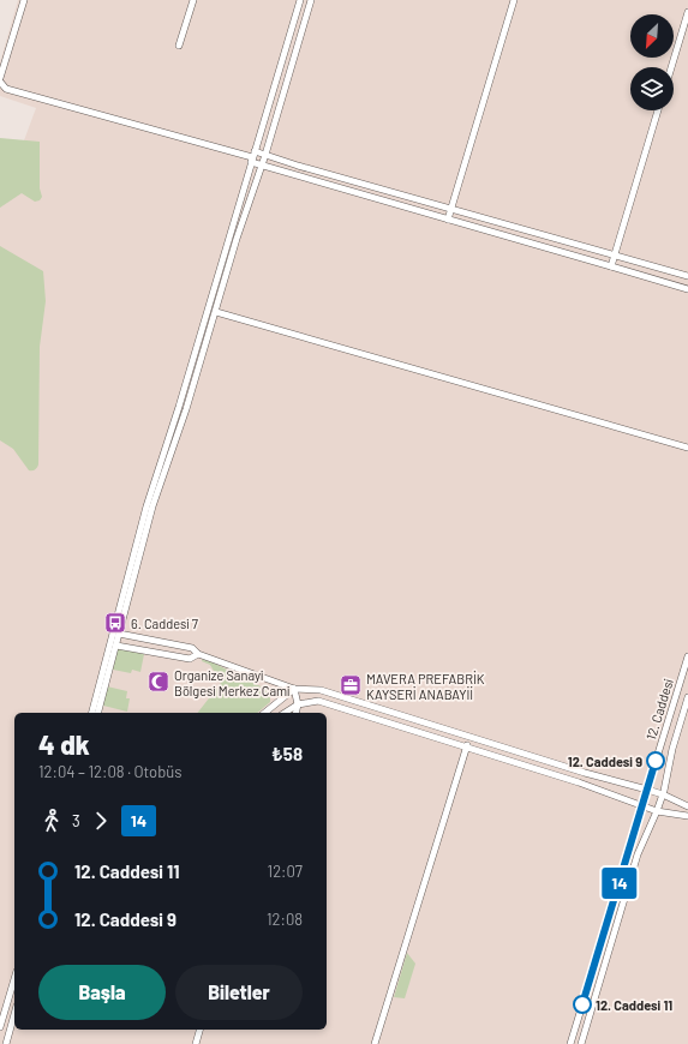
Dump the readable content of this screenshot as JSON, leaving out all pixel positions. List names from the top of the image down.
{
  "streets": {
    "street": ["12. Caddesi"]
  },
  "places": {
    "bus stop": ["6. Caddesi 7"],
    "mosque": ["Organize Sanayi Bölgesi Merkez Cami"],
    "office": ["MAVERA PREFABRİK KAYSERİ ANABAYİİ"],
    "other": ["12. Caddesi 9", "12. Caddesi 11"]
  },
  "lines": ["bus line 14"],
  "north": "bottom left",
  "page": {
    "on_map": "14",
    "heading": ["4 dk", "12:04 – 12:08 · Otobüs", "₺58"],
    "legs": ["3", "14"],
    "list": [
      {
        "name": "12. Caddesi 11",
        "value": "12:07"
      },
      {
        "name": "12. Caddesi 9",
        "value": "12:08"
      }
    ],
    "buttons": ["Başla", "Biletler"]
  }
}
